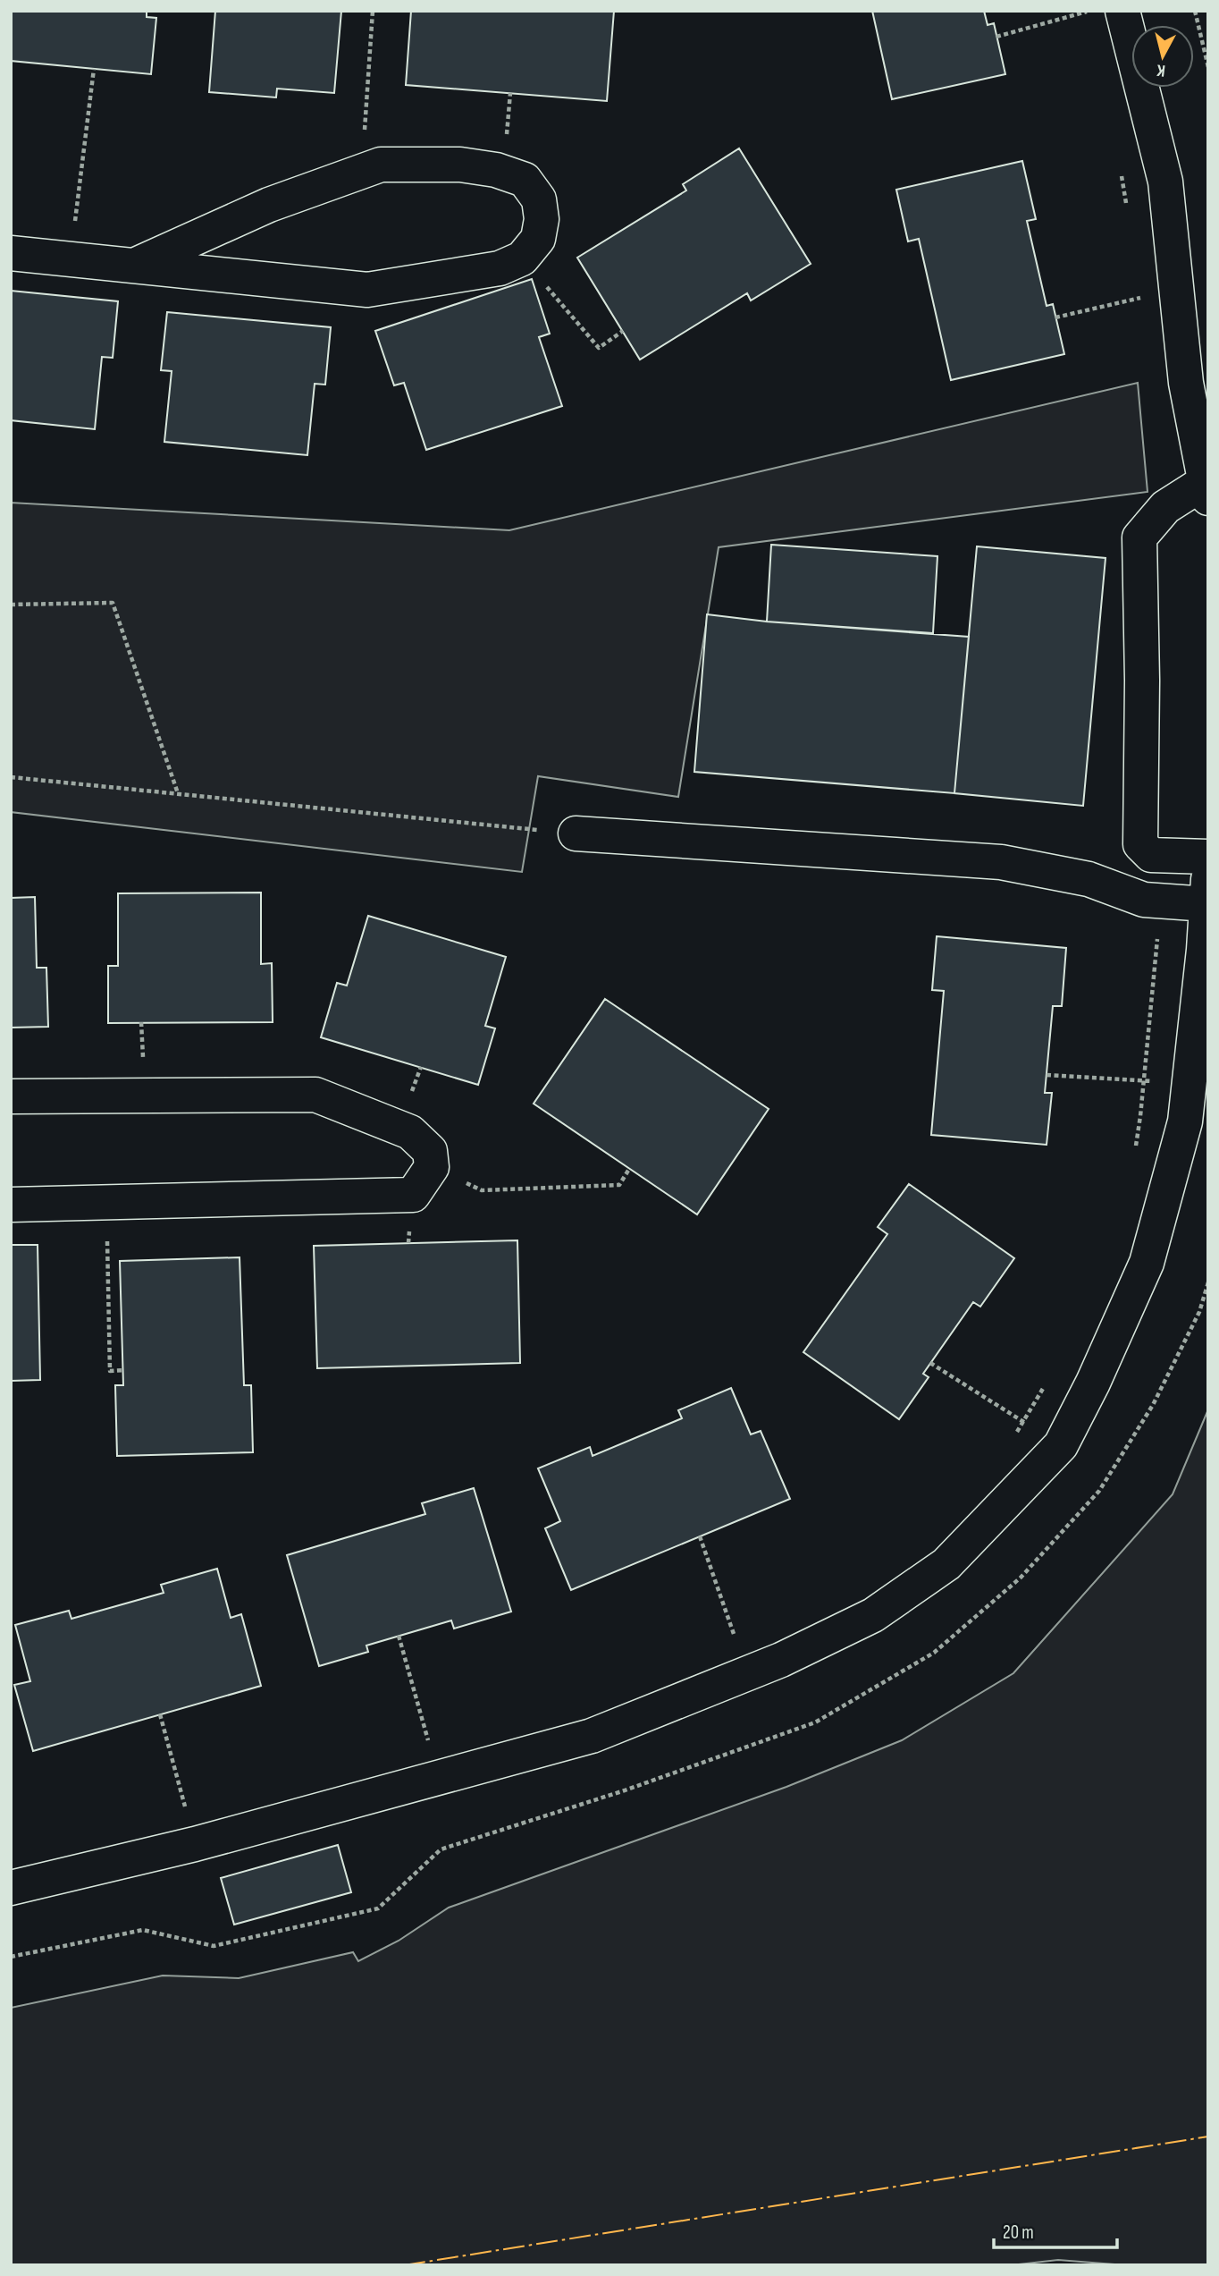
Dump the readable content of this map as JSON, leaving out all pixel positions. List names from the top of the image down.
{
  "scale_bar": "20 m",
  "north": "bottom"
}
